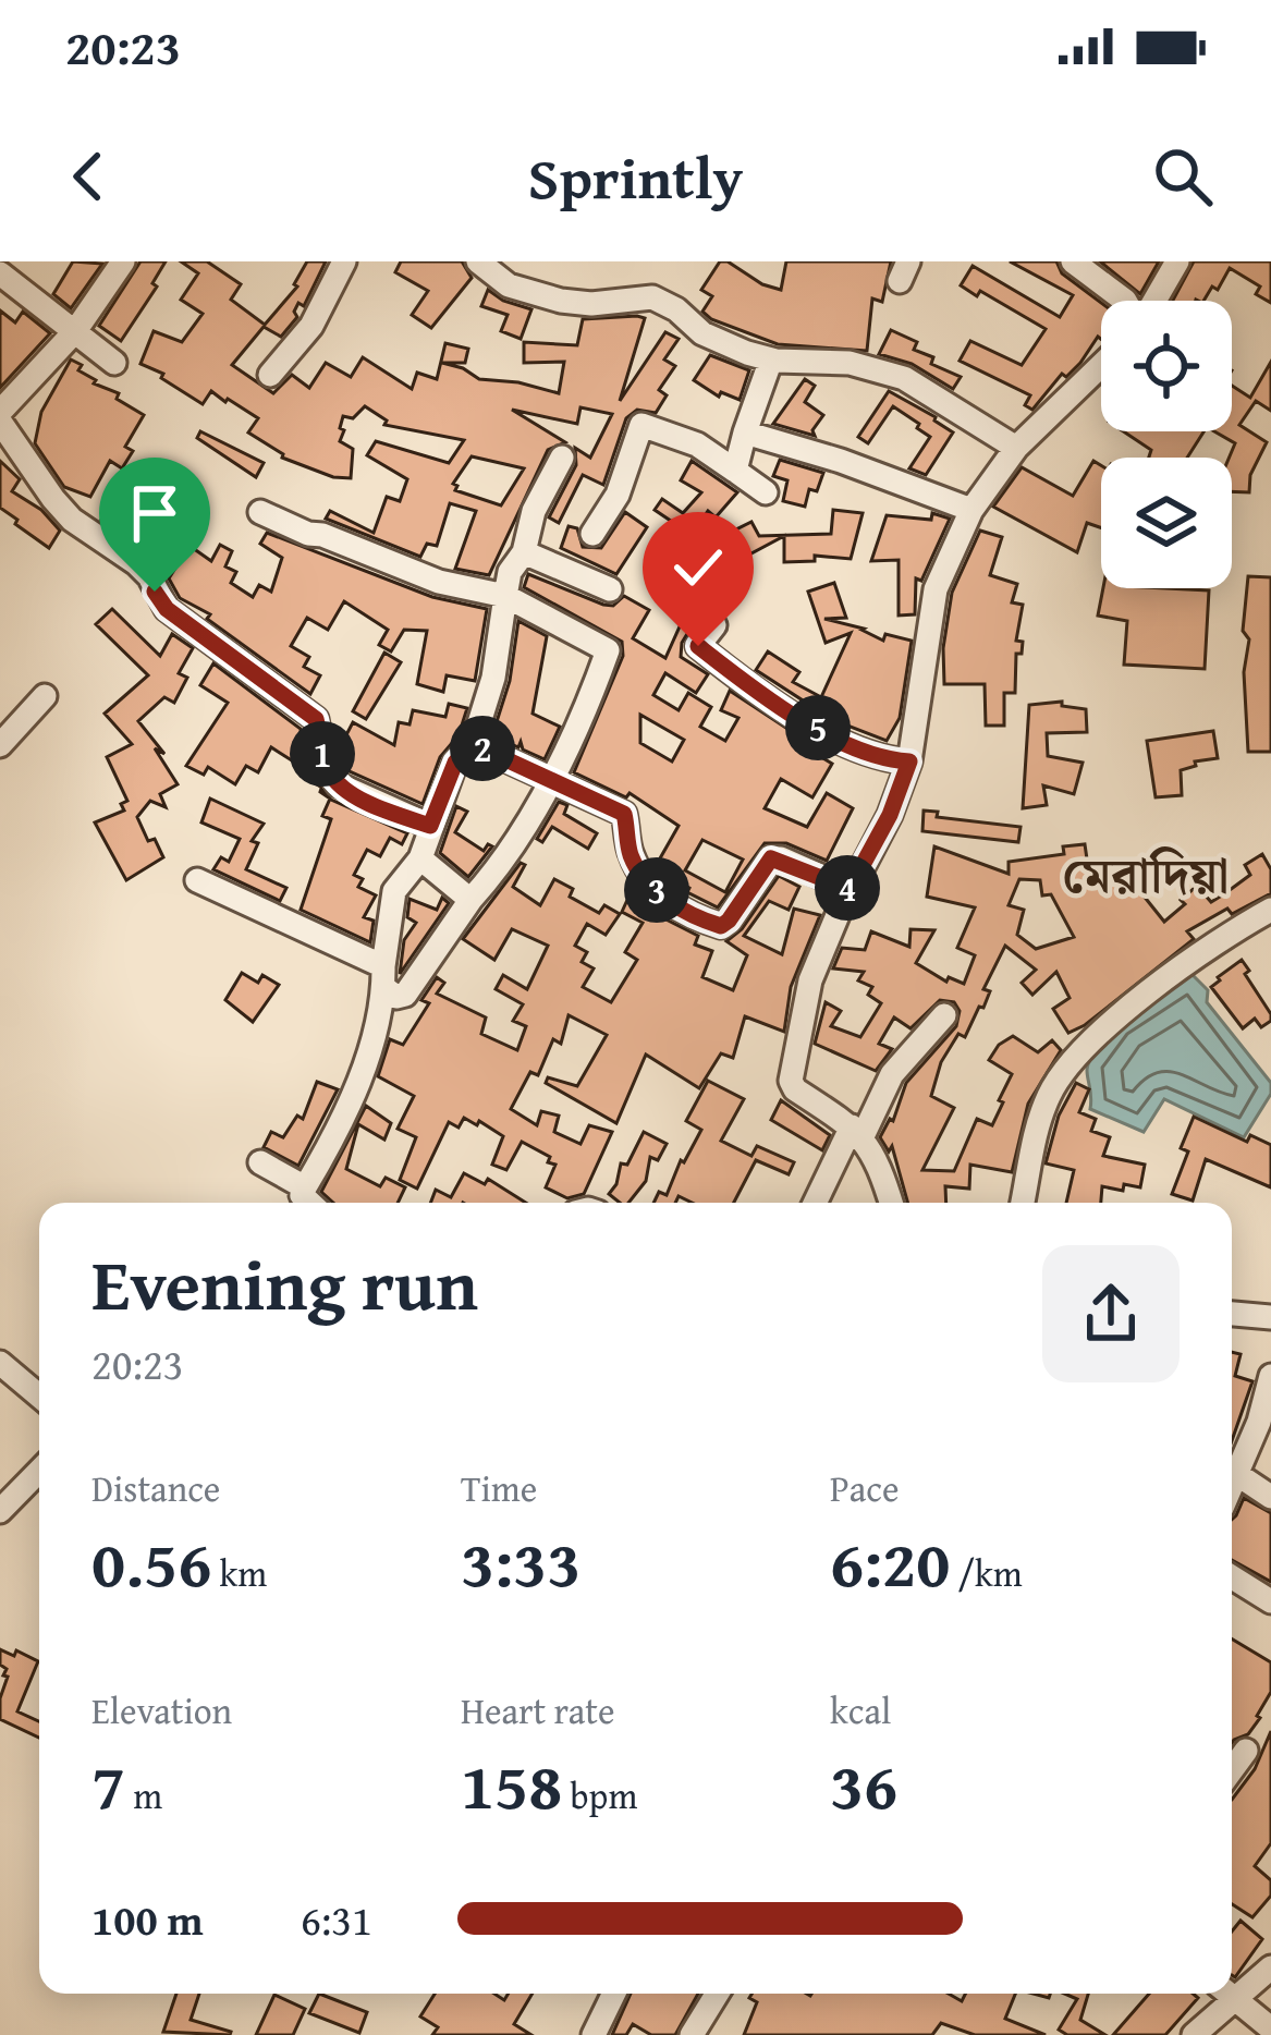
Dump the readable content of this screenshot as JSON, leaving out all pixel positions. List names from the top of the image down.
{
  "districts": ["মেরাদিয়া"],
  "page": {
    "status": "20:23",
    "header": "Sprintly",
    "pins": [
      "5",
      "2",
      "1",
      "4",
      "3"
    ],
    "heading": ["Evening run", "20:23"],
    "stats": [
      ["Distance", "0.56 km"],
      ["Time", "3:33"],
      ["Pace", "6:20 /km"],
      ["Elevation", "7 m"],
      ["Heart rate", "158 bpm"],
      ["kcal", "36"]
    ],
    "list": [
      {
        "name": "100 m",
        "note": "6:31"
      }
    ]
  }
}
